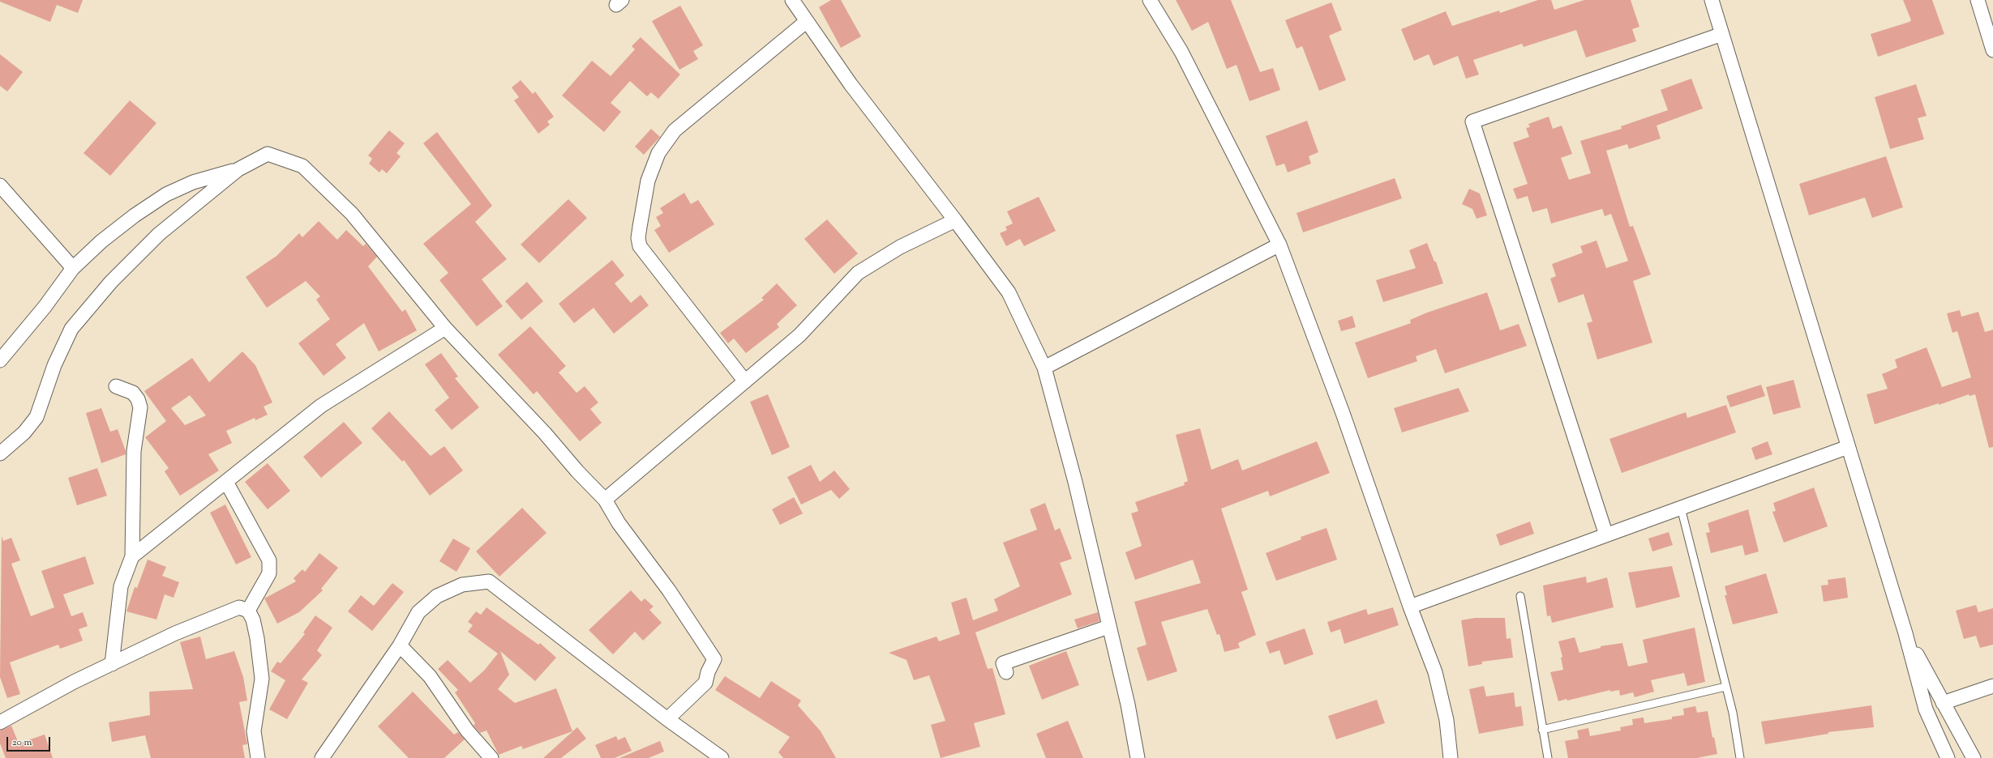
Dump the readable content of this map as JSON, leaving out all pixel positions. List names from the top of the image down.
{
  "scale_bar": "20 m"
}
